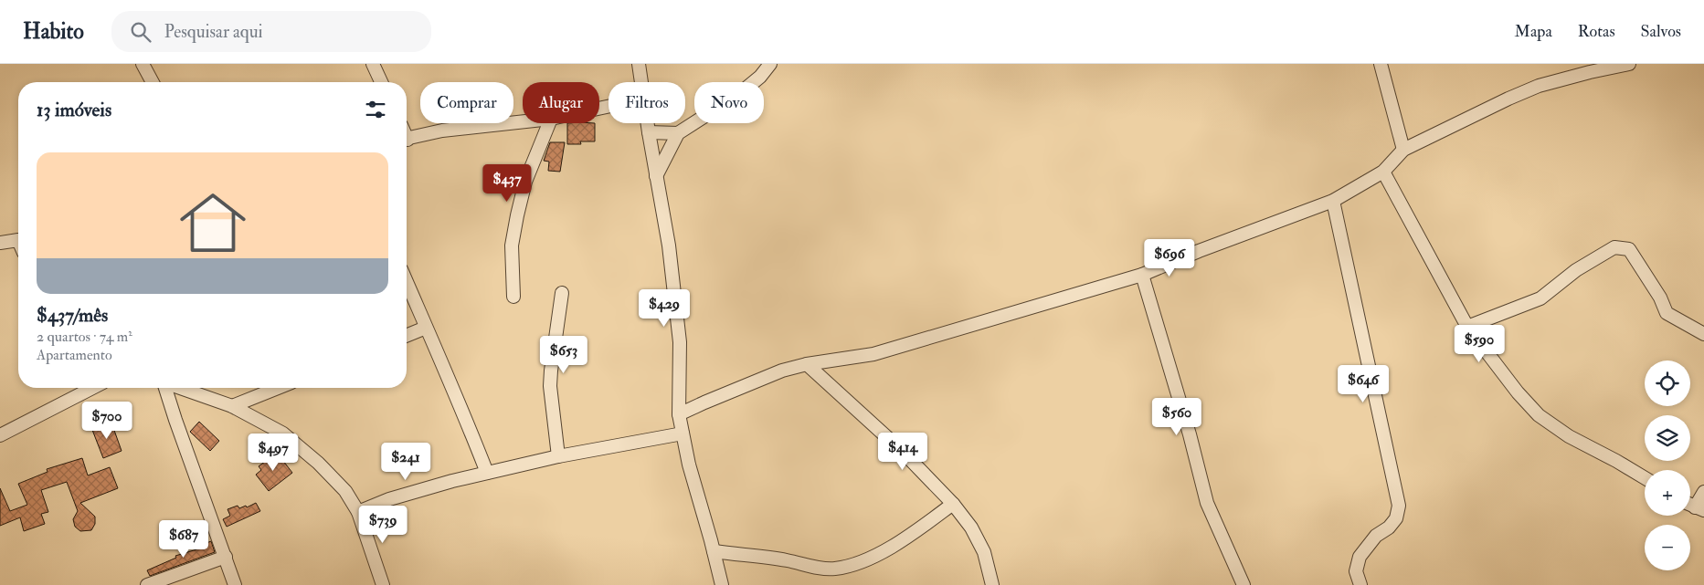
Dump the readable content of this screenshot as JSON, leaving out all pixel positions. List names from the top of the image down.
{
  "page": {
    "header": "Habito",
    "search": "Pesquisar aqui",
    "nav": ["Mapa", "Rotas", "Salvos"],
    "chip": [
      "Comprar",
      "Alugar",
      "Filtros",
      "Novo"
    ],
    "heading": "13 imóveis",
    "list": [
      {
        "name": "$437/mês",
        "note": "2 quartos · 74 m² · Apartamento"
      }
    ],
    "price": [
      "$437",
      "$696",
      "$429",
      "$590",
      "$653",
      "$646",
      "$560",
      "$700",
      "$414",
      "$497",
      "$241",
      "$739",
      "$687"
    ],
    "map_buttons": ["+", "−"]
  }
}
